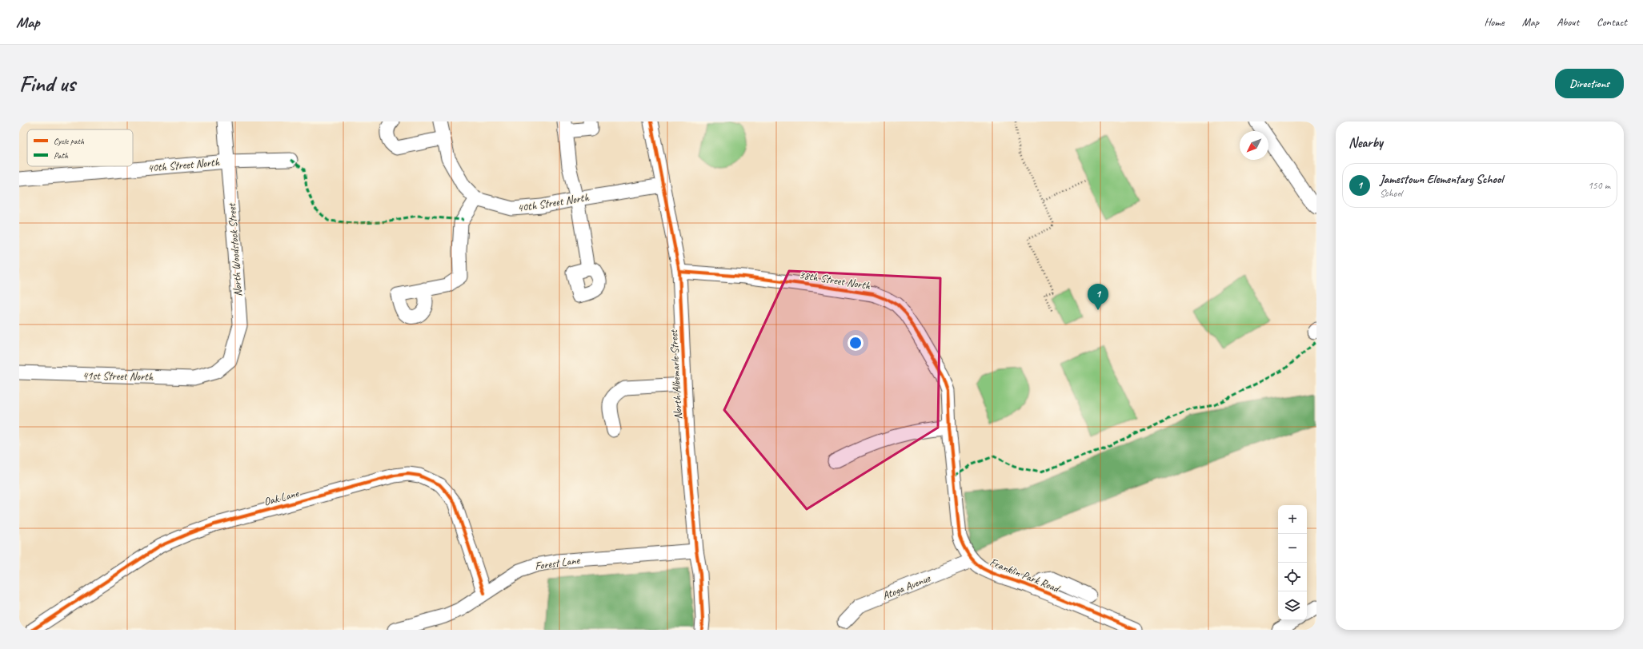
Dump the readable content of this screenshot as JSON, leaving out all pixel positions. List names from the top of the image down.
{
  "streets": {
    "street": [
      "40th Street North",
      "North Woodstock Street",
      "38th Street North",
      "North Albemarle Street",
      "41st Street North",
      "Oak Lane",
      "Forest Lane",
      "Franklin Park Road",
      "Atoga Avenue"
    ]
  },
  "crossings": [
    ["40th Street North", "North Woodstock Street"],
    ["40th Street North", "North Albemarle Street"],
    ["North Woodstock Street", "41st Street North"],
    ["38th Street North", "North Albemarle Street"],
    ["38th Street North", "Franklin Park Road"],
    ["North Albemarle Street", "Forest Lane"],
    ["Oak Lane", "Forest Lane"],
    ["Franklin Park Road", "Atoga Avenue"]
  ],
  "legend": ["Cycle path", "Path"],
  "north": "bottom left",
  "page": {
    "header": "Map",
    "nav": [
      "Home",
      "Map",
      "About",
      "Contact"
    ],
    "buttons": "Directions",
    "title": "Find us",
    "heading": "Nearby",
    "list": [
      {
        "mark": "1",
        "name": "Jamestown Elementary School",
        "note": "School",
        "value": "150 m"
      }
    ],
    "pins": "1",
    "map_buttons": ["+", "−"]
  }
}
